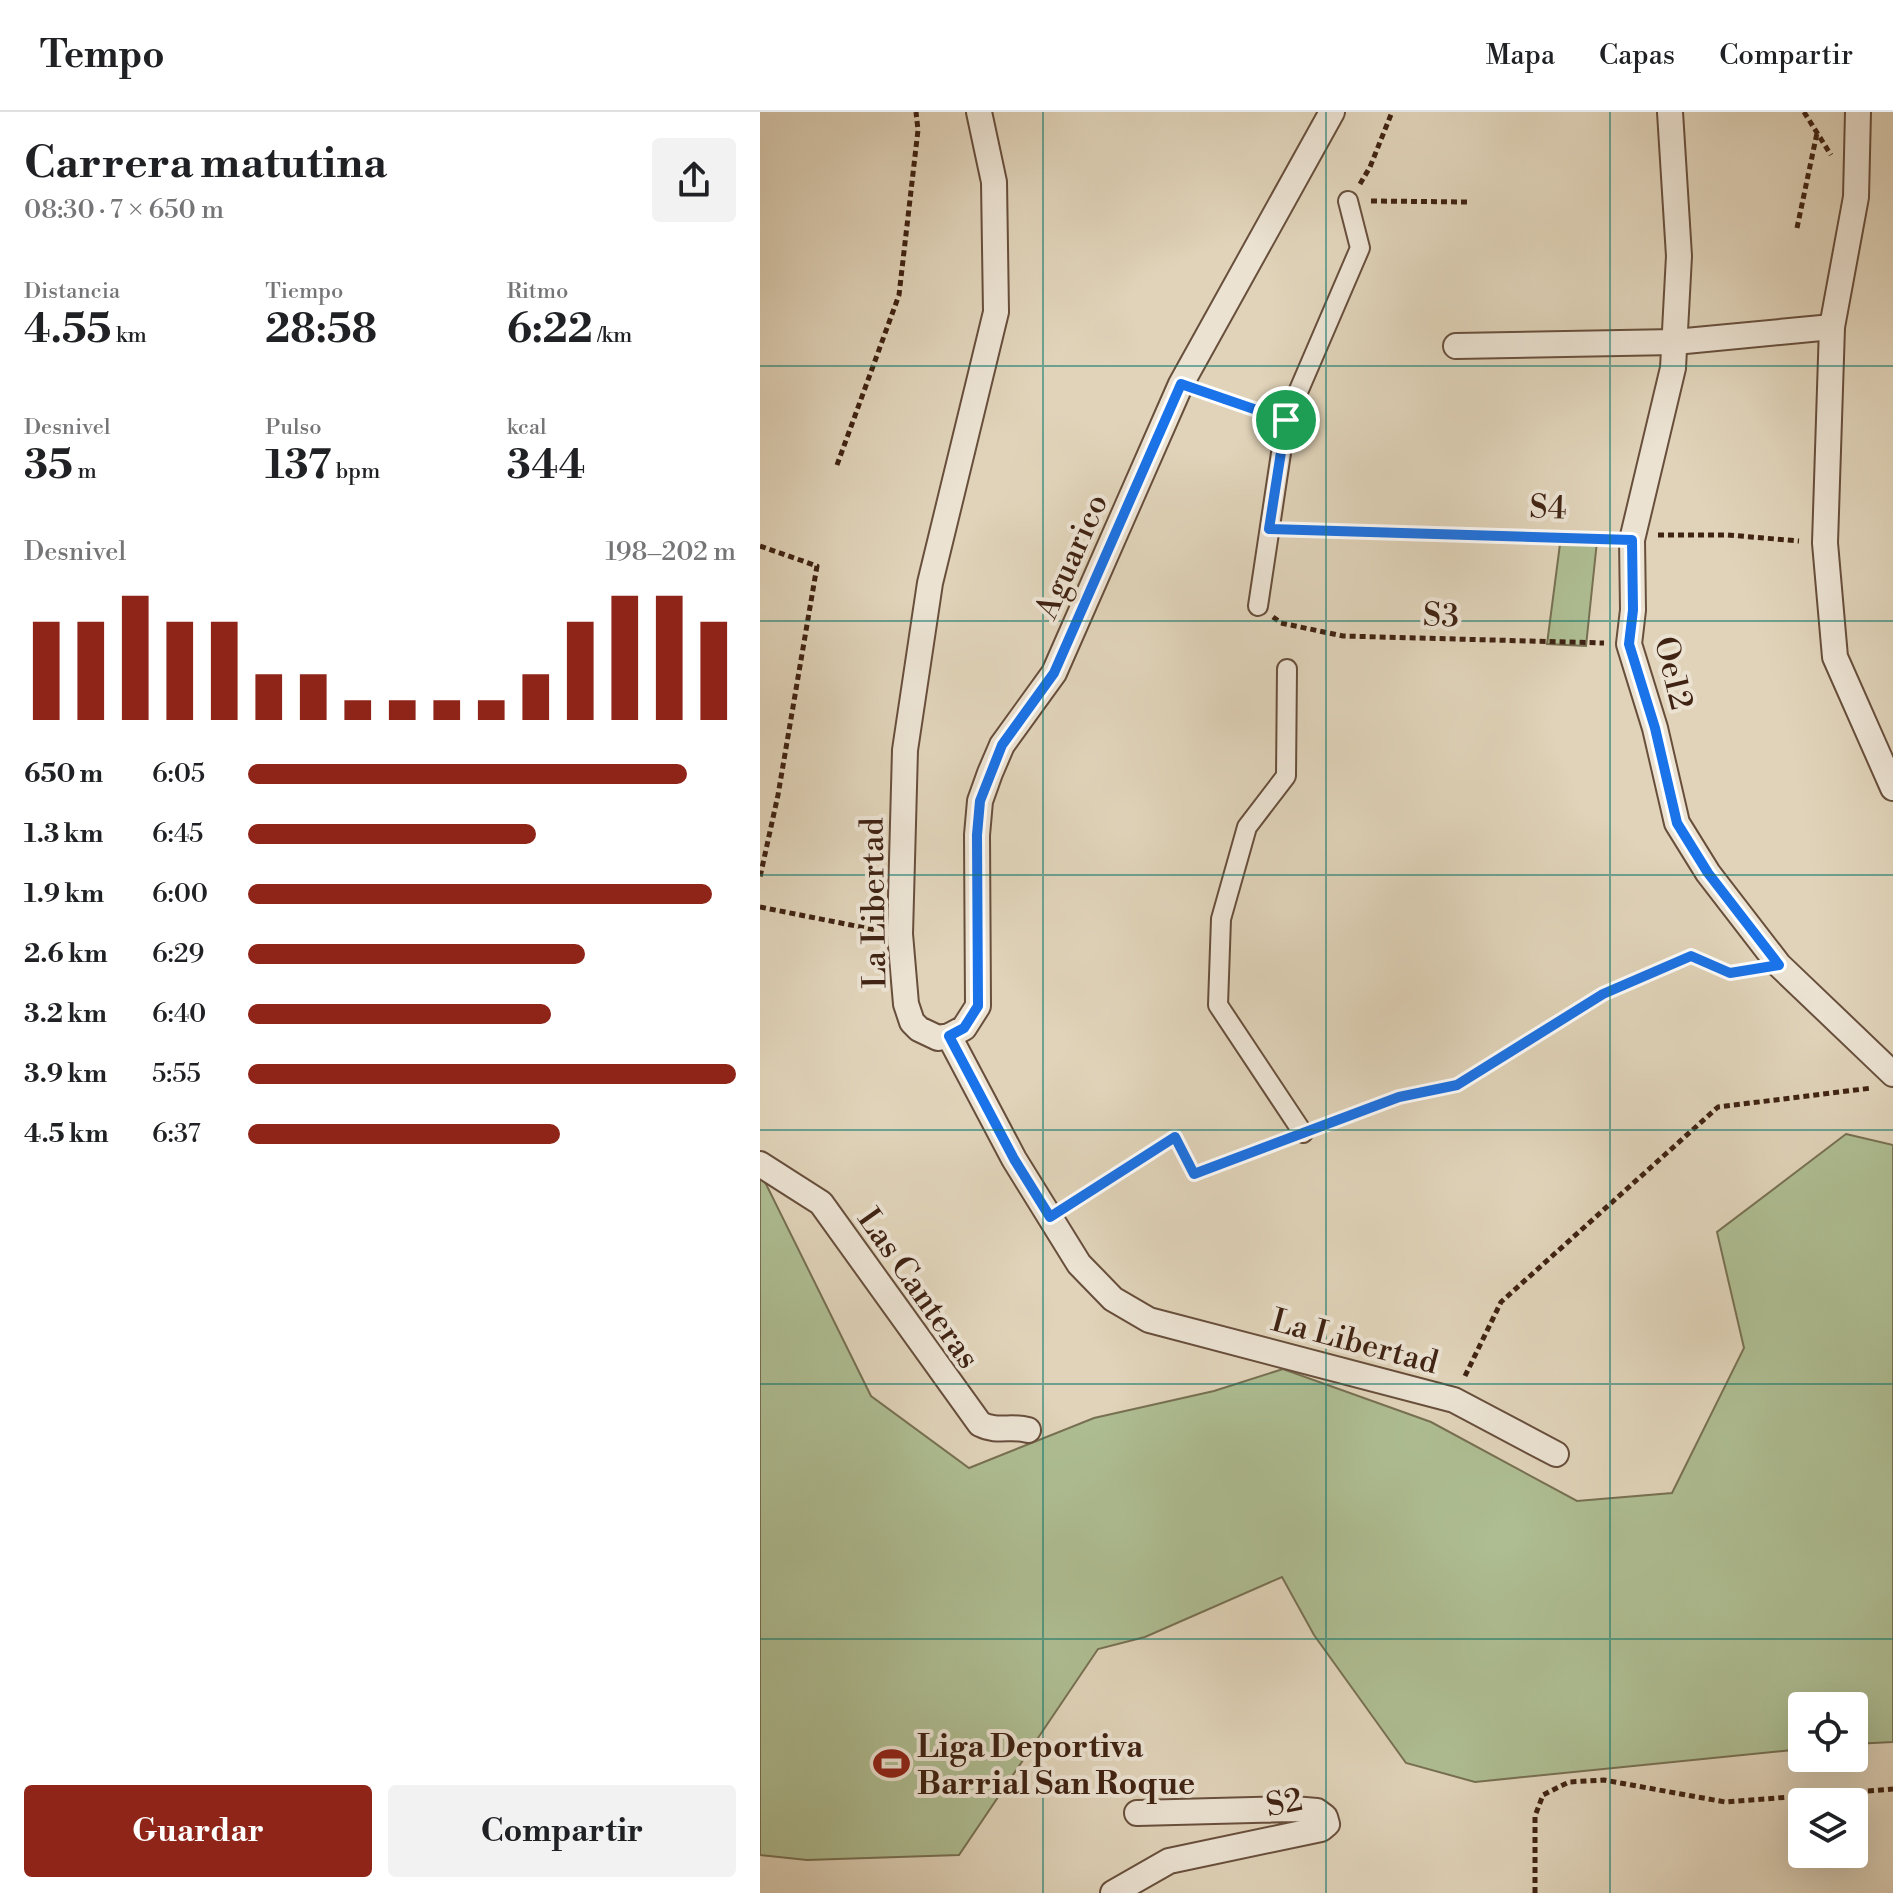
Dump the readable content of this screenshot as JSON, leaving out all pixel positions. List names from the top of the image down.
{
  "streets": {
    "street": [
      "Aguarico",
      "Oe12",
      "La Libertad",
      "Las Canteras",
      "S2"
    ],
    "path": ["S4", "S3"]
  },
  "crossings": [
    ["S4", "Oe12"],
    ["Aguarico", "La Libertad"],
    ["S3", "Oe12"]
  ],
  "places": {
    "sports": ["Liga Deportiva Barrial San Roque"]
  },
  "page": {
    "header": "Tempo",
    "nav": ["Mapa", "Capas", "Compartir"],
    "heading": ["Carrera matutina", "08:30 · 7 × 650 m"],
    "stats": [
      ["Distancia", "4.55 km"],
      ["Tiempo", "28:58"],
      ["Ritmo", "6:22 /km"],
      ["Desnivel", "35 m"],
      ["Pulso", "137 bpm"],
      ["kcal", "344"]
    ],
    "chart": ["Desnivel", "198–202 m"],
    "list": [
      {
        "name": "650 m",
        "note": "6:05"
      },
      {
        "name": "1.3 km",
        "note": "6:45"
      },
      {
        "name": "1.9 km",
        "note": "6:00"
      },
      {
        "name": "2.6 km",
        "note": "6:29"
      },
      {
        "name": "3.2 km",
        "note": "6:40"
      },
      {
        "name": "3.9 km",
        "note": "5:55"
      },
      {
        "name": "4.5 km",
        "note": "6:37"
      }
    ],
    "buttons": ["Guardar", "Compartir"]
  }
}
